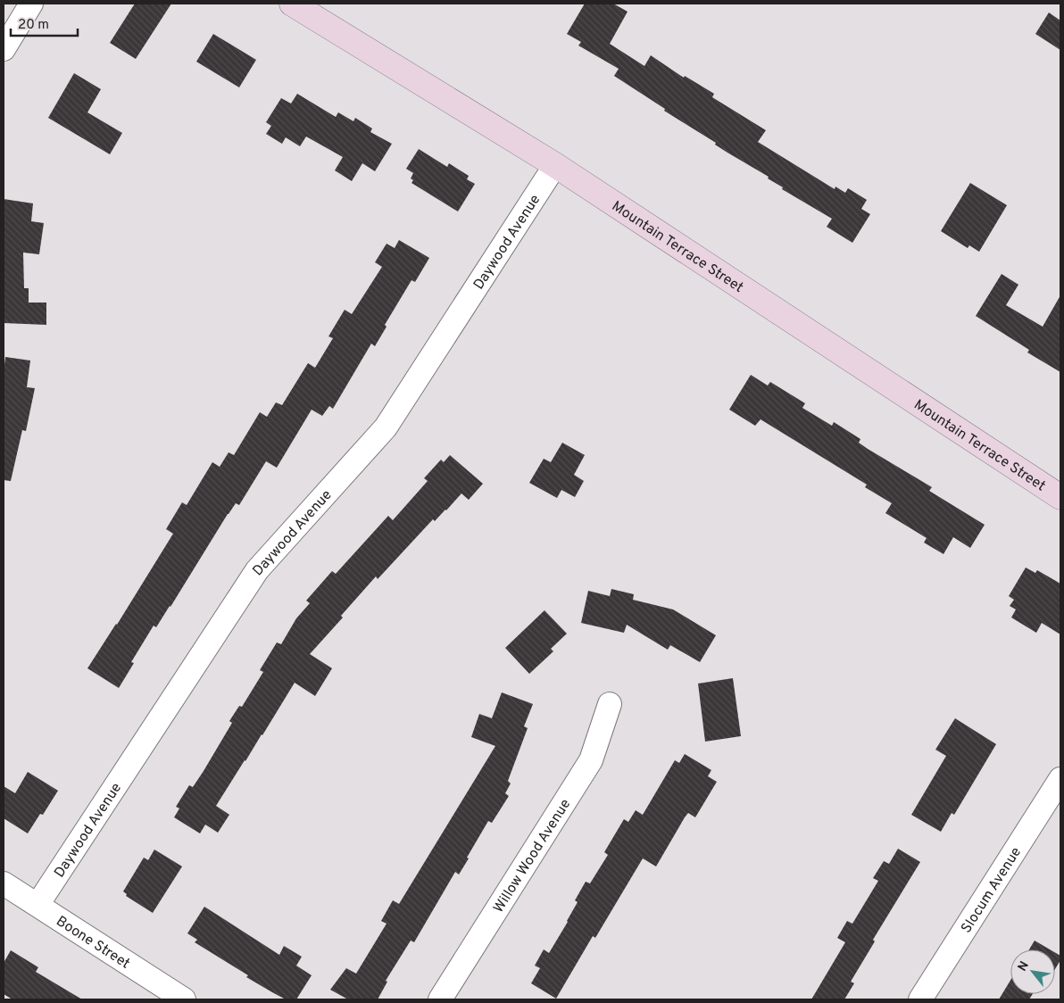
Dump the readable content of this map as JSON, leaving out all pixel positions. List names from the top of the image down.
{
  "streets": {
    "street": [
      "Daywood Avenue",
      "Mountain Terrace Street",
      "Willow Wood Avenue",
      "Slocum Avenue",
      "Boone Street"
    ]
  },
  "crossings": [
    ["Daywood Avenue", "Mountain Terrace Street"],
    ["Daywood Avenue", "Boone Street"]
  ],
  "scale_bar": "20 m",
  "north": "top left"
}
